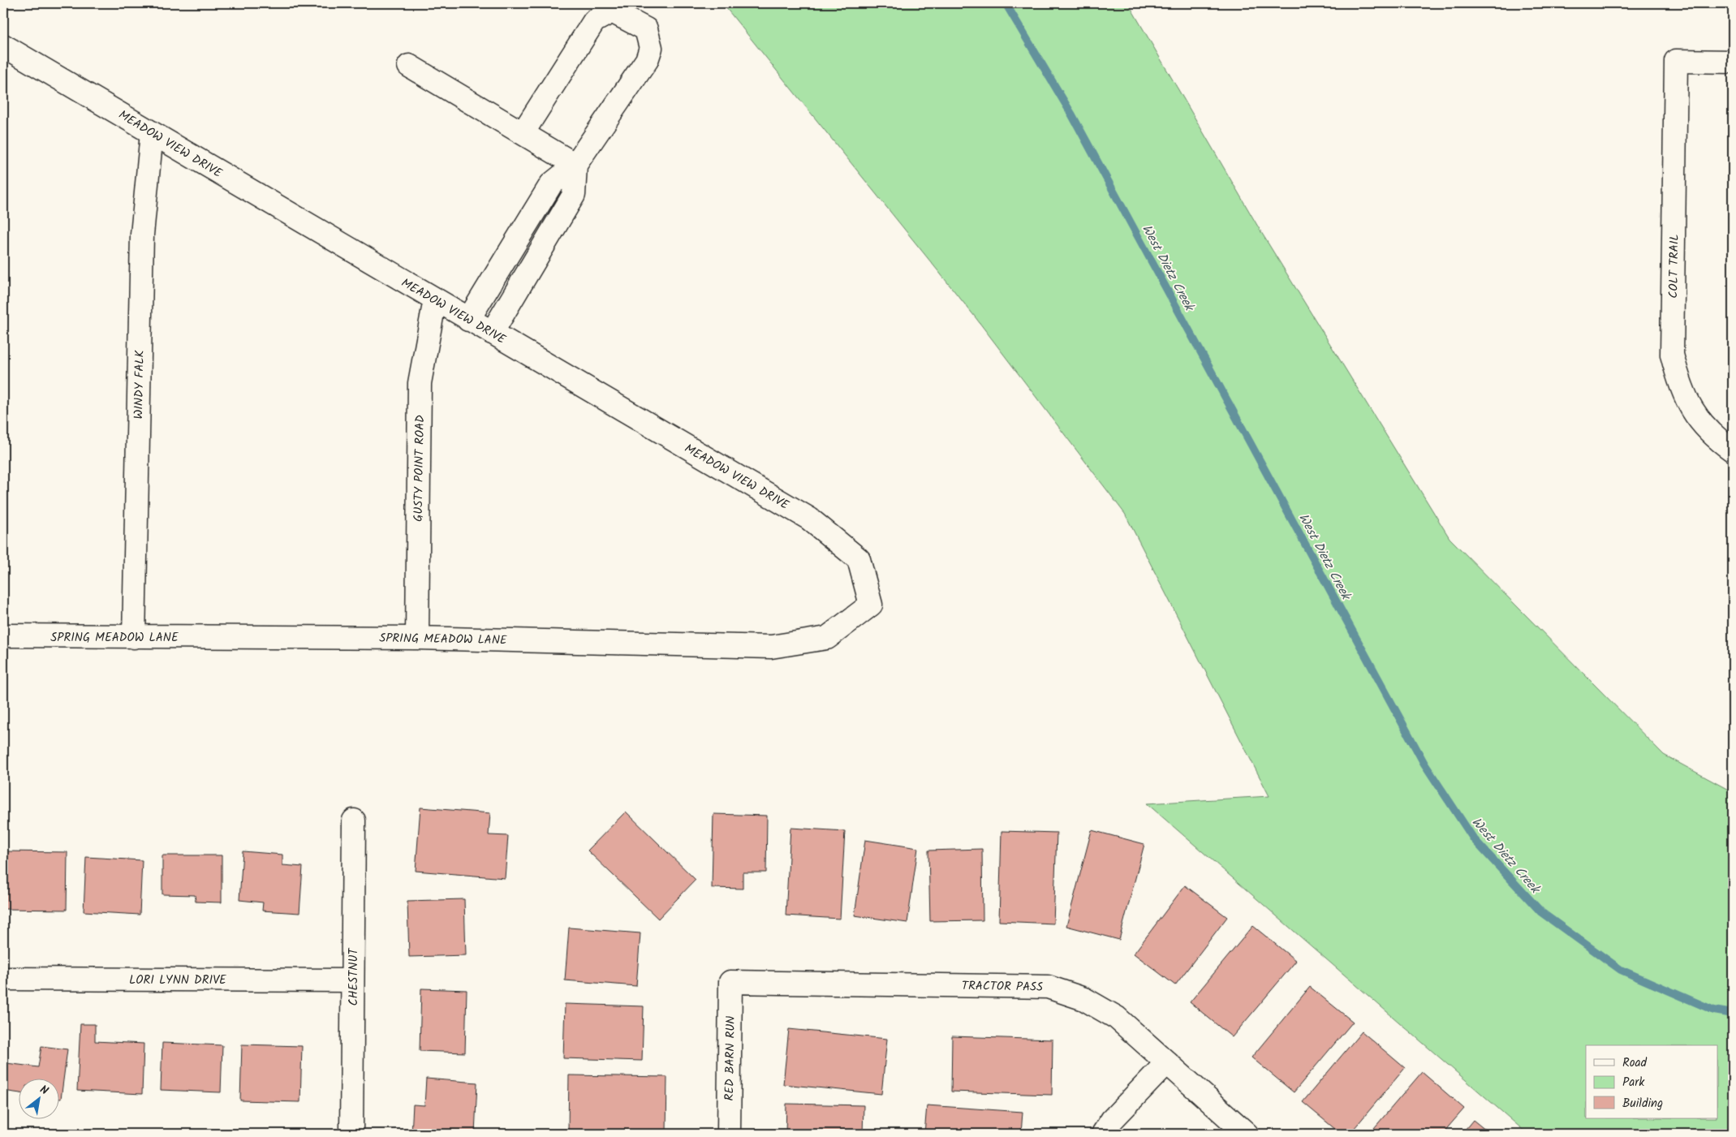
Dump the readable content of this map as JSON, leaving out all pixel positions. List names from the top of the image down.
{
  "streets": {
    "street": [
      "MEADOW VIEW DRIVE",
      "COLT TRAIL",
      "WINDY FALK",
      "GUSTY POINT ROAD",
      "SPRING MEADOW LANE",
      "CHESTNUT",
      "LORI LYNN DRIVE",
      "TRACTOR PASS",
      "RED BARN RUN"
    ]
  },
  "crossings": [
    ["MEADOW VIEW DRIVE", "WINDY FALK"],
    ["MEADOW VIEW DRIVE", "GUSTY POINT ROAD"],
    ["MEADOW VIEW DRIVE", "SPRING MEADOW LANE"],
    ["WINDY FALK", "SPRING MEADOW LANE"],
    ["GUSTY POINT ROAD", "SPRING MEADOW LANE"],
    ["CHESTNUT", "LORI LYNN DRIVE"],
    ["TRACTOR PASS", "RED BARN RUN"]
  ],
  "water": ["West Dietz Creek"],
  "legend": ["Road", "Park", "Building"],
  "north": "top right"
}
